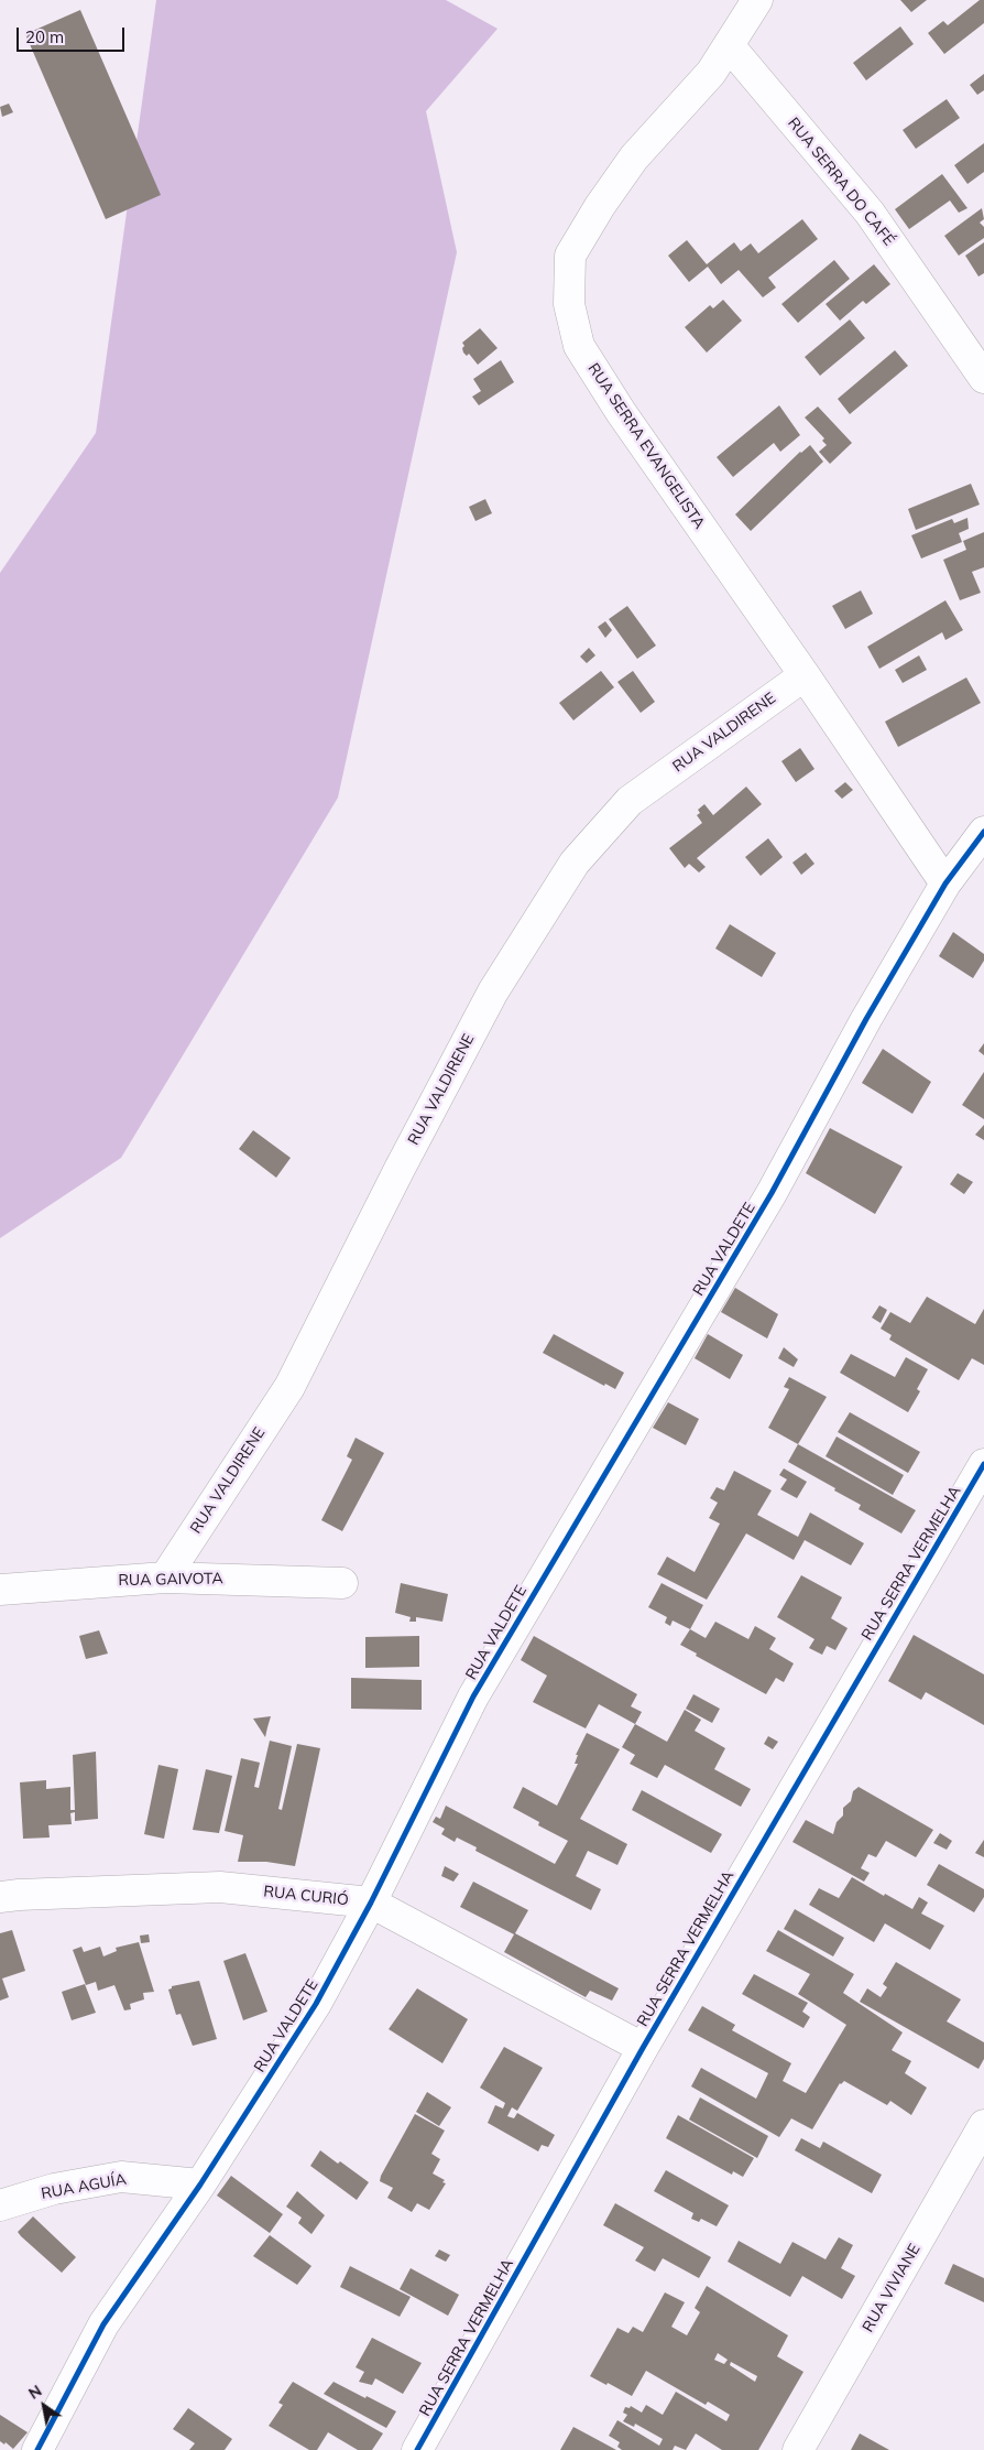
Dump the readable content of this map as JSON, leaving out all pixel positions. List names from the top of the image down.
{
  "streets": {
    "street": [
      "RUA SERRA DO CAFÉ",
      "RUA SERRA EVANGELISTA",
      "RUA VALDIRENE",
      "RUA VALDETE",
      "RUA SERRA VERMELHA",
      "RUA GAIVOTA",
      "RUA CURIÓ",
      "RUA AGUÍA",
      "RUA VIVIANE"
    ]
  },
  "crossings": [
    ["RUA SERRA DO CAFÉ", "RUA SERRA EVANGELISTA"],
    ["RUA SERRA EVANGELISTA", "RUA VALDIRENE"],
    ["RUA SERRA EVANGELISTA", "RUA VALDETE"],
    ["RUA VALDIRENE", "RUA GAIVOTA"],
    ["RUA VALDETE", "RUA CURIÓ"],
    ["RUA VALDETE", "RUA AGUÍA"],
    ["RUA SERRA VERMELHA", "RUA CURIÓ"]
  ],
  "scale_bar": "20 m",
  "north": "top left"
}
